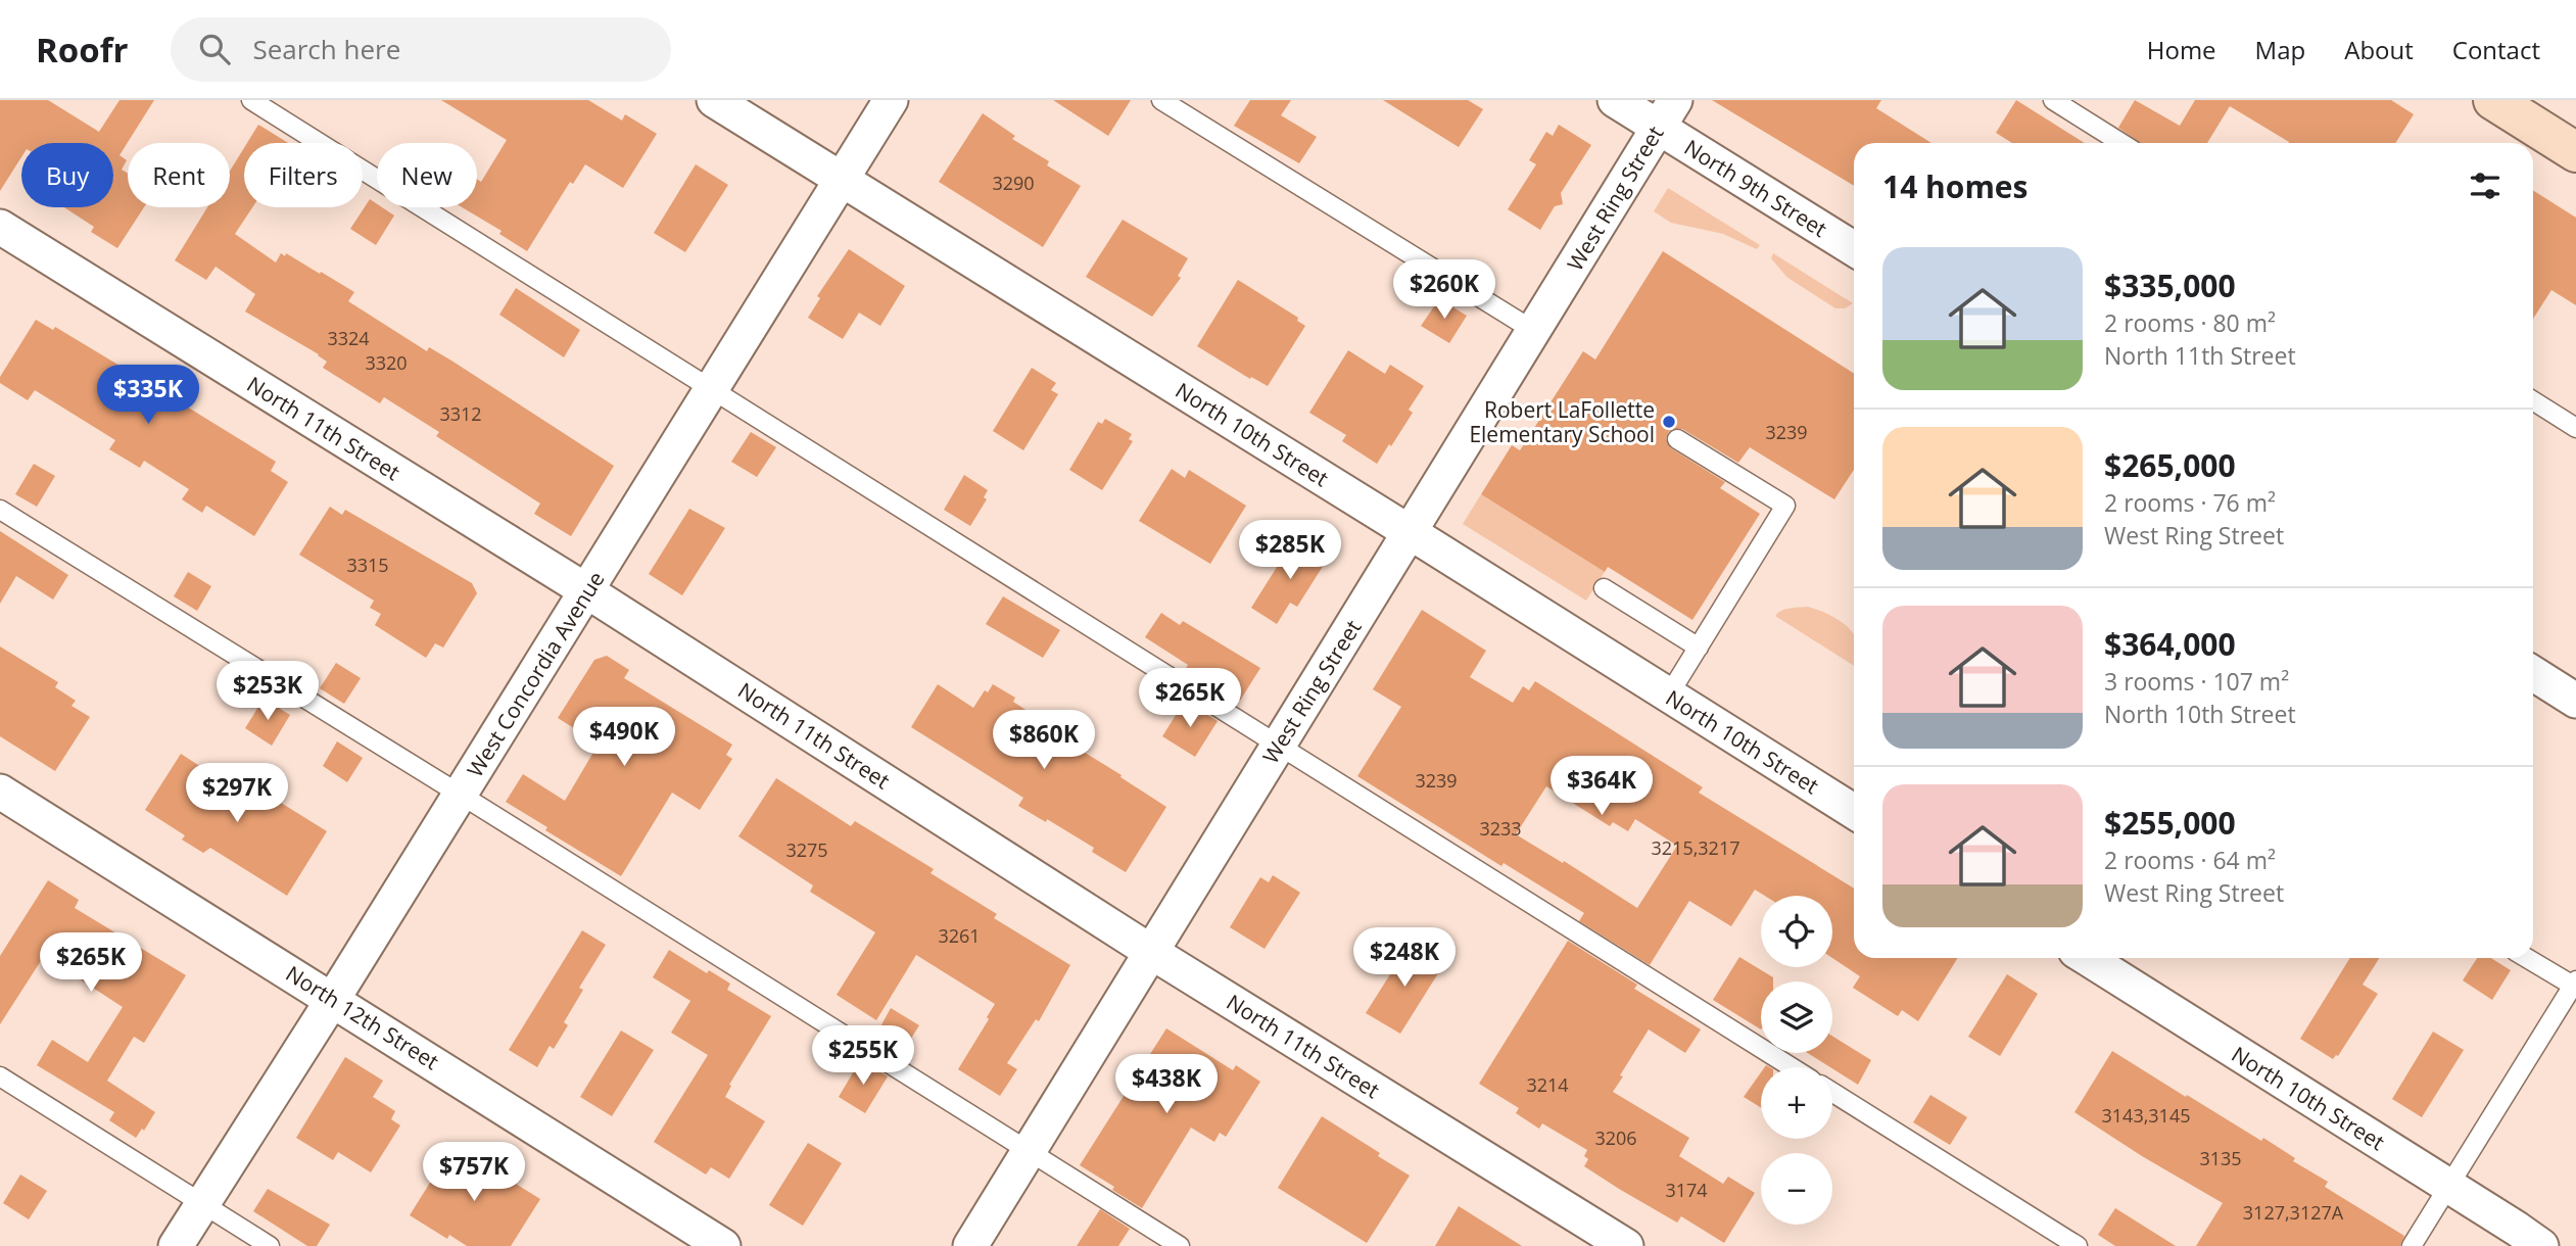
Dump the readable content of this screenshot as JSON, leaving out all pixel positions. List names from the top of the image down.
{
  "streets": {
    "street": [
      "North 9th Street",
      "West Ring Street",
      "North 11th Street",
      "North 10th Street",
      "West Concordia Avenue",
      "North 12th Street"
    ]
  },
  "crossings": [
    ["North 9th Street", "West Ring Street"],
    ["West Ring Street", "North 11th Street"],
    ["West Ring Street", "North 10th Street"],
    ["North 11th Street", "West Concordia Avenue"],
    ["North 10th Street", "West Concordia Avenue"],
    ["West Concordia Avenue", "North 12th Street"]
  ],
  "places": ["Robert LaFollette Elementary School"],
  "house_numbers": [
    "3290",
    "3324",
    "3320",
    "3312",
    "3239",
    "3315",
    "3239",
    "3233",
    "3215,3217",
    "3275",
    "3261",
    "3214",
    "3143,3145",
    "3206",
    "3135",
    "3174",
    "3127,3127A"
  ],
  "page": {
    "header": "Roofr",
    "search": "Search here",
    "nav": [
      "Home",
      "Map",
      "About",
      "Contact"
    ],
    "chip": [
      "Buy",
      "Rent",
      "Filters",
      "New"
    ],
    "heading": "14 homes",
    "list": [
      {
        "name": "$335,000",
        "note": "2 rooms · 80 m² · North 11th Street"
      },
      {
        "name": "$265,000",
        "note": "2 rooms · 76 m² · West Ring Street"
      },
      {
        "name": "$364,000",
        "note": "3 rooms · 107 m² · North 10th Street"
      },
      {
        "name": "$255,000",
        "note": "2 rooms · 64 m² · West Ring Street"
      }
    ],
    "price": [
      "$260K",
      "$335K",
      "$285K",
      "$253K",
      "$265K",
      "$490K",
      "$860K",
      "$364K",
      "$297K",
      "$248K",
      "$265K",
      "$255K",
      "$438K",
      "$757K"
    ],
    "map_buttons": ["+", "−"]
  }
}
